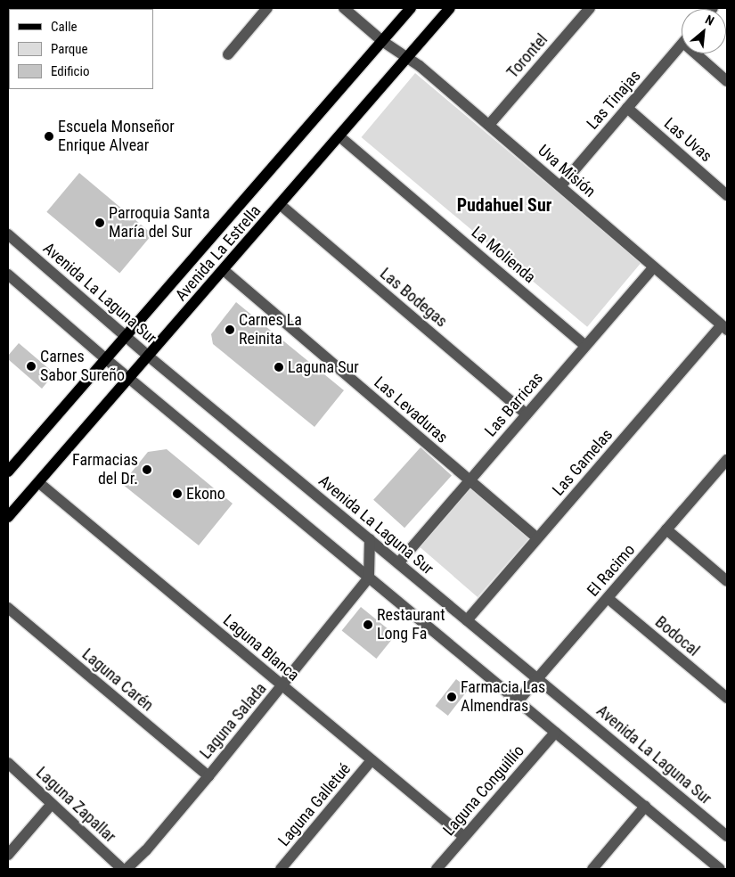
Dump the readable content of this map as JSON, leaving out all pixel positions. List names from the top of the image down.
{
  "streets": {
    "main road": ["Avenida La Estrella"],
    "street": [
      "Torontel",
      "Las Tinajas",
      "Las Uvas",
      "Uva Misión",
      "La Molienda",
      "Avenida La Laguna Sur",
      "Las Bodegas",
      "Las Barricas",
      "Las Levaduras",
      "Las Gamelas",
      "El Racimo",
      "Bodocal",
      "Laguna Blanca",
      "Laguna Carén",
      "Laguna Salada",
      "Laguna Conguillío",
      "Laguna Zapallar",
      "Laguna Galletué"
    ]
  },
  "crossings": [
    ["Torontel", "Uva Misión"],
    ["Las Tinajas", "Las Uvas"],
    ["Las Tinajas", "Uva Misión"],
    ["Uva Misión", "Avenida La Estrella"],
    ["Uva Misión", "Las Barricas"],
    ["Uva Misión", "Las Gamelas"],
    ["Avenida La Estrella", "La Molienda"],
    ["Avenida La Estrella", "Avenida La Laguna Sur"],
    ["Avenida La Estrella", "Las Bodegas"],
    ["Avenida La Estrella", "Las Levaduras"],
    ["Avenida La Estrella", "Laguna Blanca"],
    ["La Molienda", "Las Barricas"],
    ["Avenida La Laguna Sur", "Las Barricas"],
    ["Avenida La Laguna Sur", "Las Gamelas"],
    ["Avenida La Laguna Sur", "El Racimo"],
    ["Las Bodegas", "Las Barricas"],
    ["Las Barricas", "Las Levaduras"],
    ["Las Levaduras", "Las Gamelas"],
    ["El Racimo", "Bodocal"],
    ["Laguna Blanca", "Laguna Salada"],
    ["Laguna Blanca", "Laguna Conguillío"],
    ["Laguna Blanca", "Laguna Galletué"],
    ["Laguna Carén", "Laguna Salada"]
  ],
  "districts": ["Pudahuel Sur"],
  "places": [
    "Escuela Monseñor Enrique Alvear",
    "Parroquia Santa María del Sur",
    "Carnes La Reinita",
    "Carnes Sabor Sureño",
    "Laguna Sur",
    "Farmacias del Dr.",
    "Ekono",
    "Restaurant Long Fa",
    "Farmacia Las Almendras"
  ],
  "legend": ["Calle", "Parque", "Edificio"],
  "north": "top right"
}
